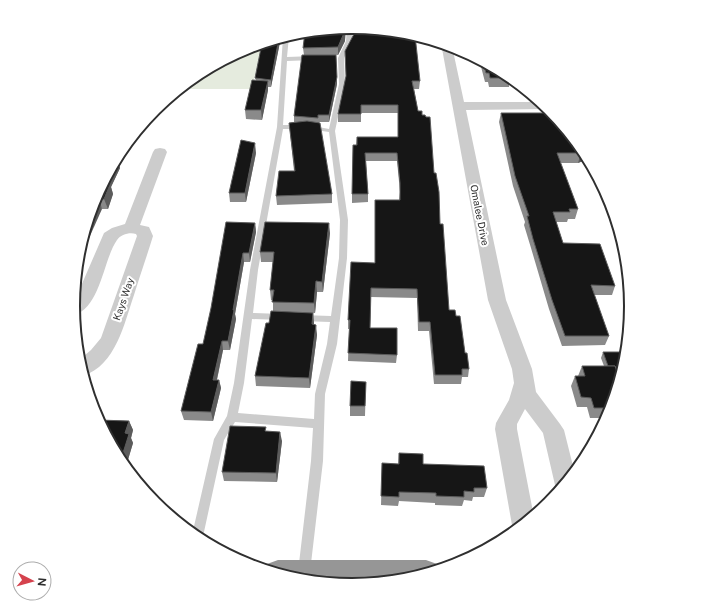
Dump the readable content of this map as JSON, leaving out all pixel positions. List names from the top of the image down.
{
  "streets": {
    "street": ["Omalee Drive", "Kays Way"]
  },
  "north": "right"
}
